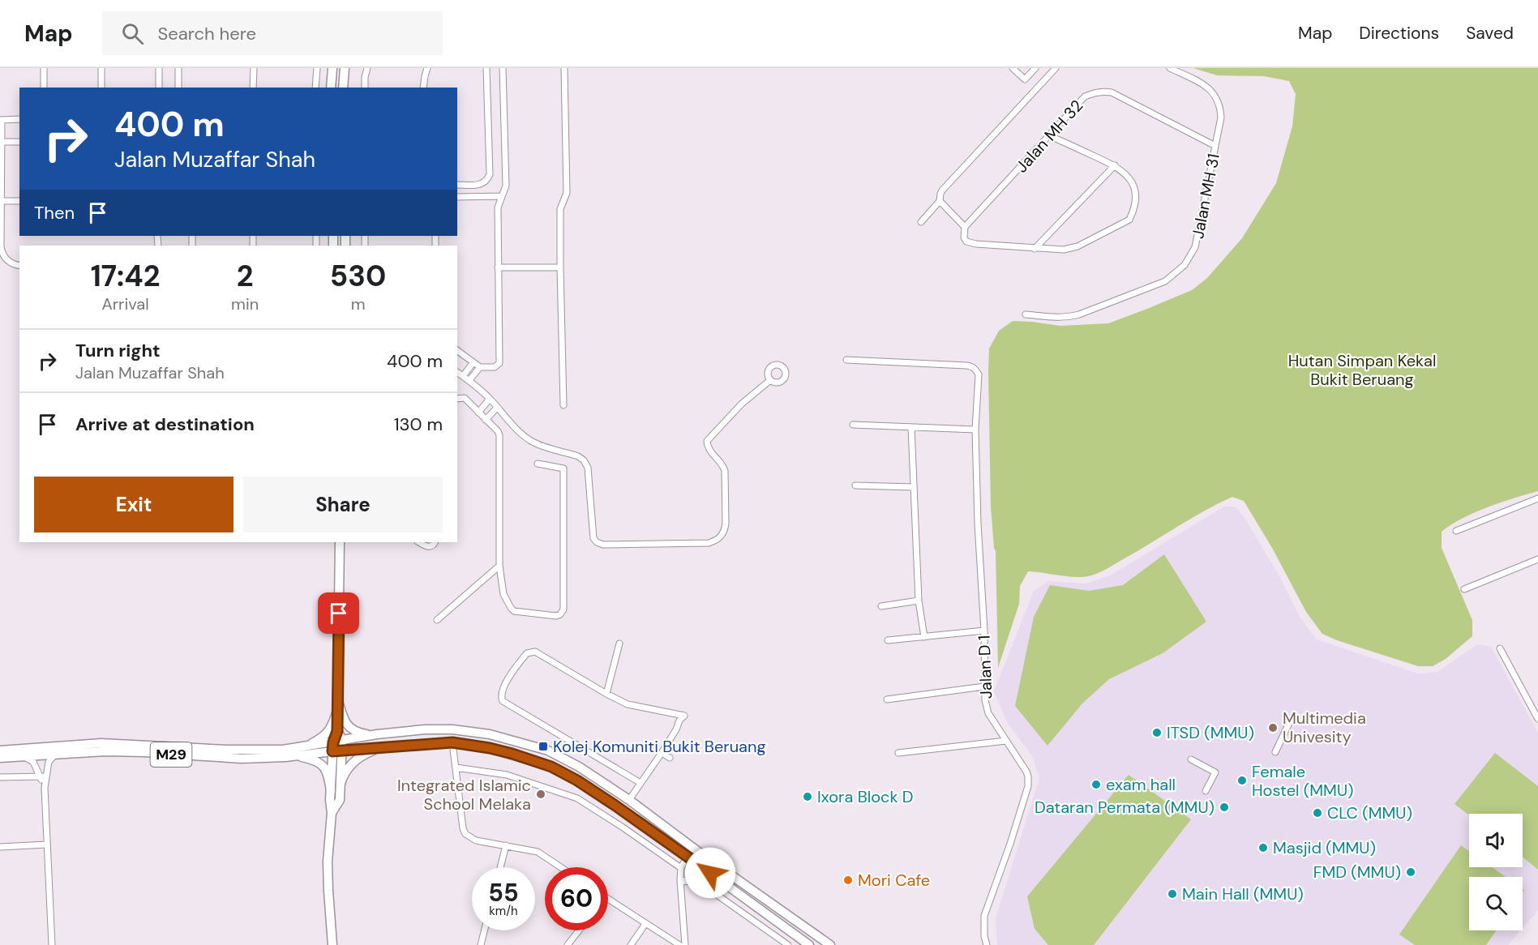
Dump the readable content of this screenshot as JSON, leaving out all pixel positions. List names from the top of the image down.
{
  "streets": {
    "main road": ["M29"],
    "street": ["Jalan MH 32", "Jalan MH 31", "Jalan D 1"]
  },
  "crossings": [
    ["Jalan MH 32", "Jalan MH 31"]
  ],
  "parks": ["Hutan Simpan Kekal Bukit Beruang"],
  "places": {
    "other": [
      "Multimedia Univesity",
      "ITSD (MMU)",
      "Female Hostel (MMU)",
      "exam hall",
      "Integrated Islamic School Melaka",
      "Ixora Block D",
      "Dataran Permata (MMU)",
      "CLC (MMU)",
      "Masjid (MMU)",
      "FMD (MMU)",
      "Mori Cafe",
      "Main Hall (MMU)"
    ],
    "transit": ["Kolej Komuniti Bukit Beruang"]
  },
  "page": {
    "header": "Map",
    "search": "Search here",
    "nav": ["Map", "Directions", "Saved"],
    "turn": ["400 m", "Jalan Muzaffar Shah"],
    "then": "Then",
    "eta": [
      "17:42",
      "Arrival",
      "2",
      "min",
      "530",
      "m"
    ],
    "list": [
      {
        "name": "Turn right",
        "note": "Jalan Muzaffar Shah",
        "value": "400 m"
      },
      {
        "name": "Arrive at destination",
        "value": "130 m"
      }
    ],
    "buttons": ["Exit", "Share"],
    "speed": "55 km/h",
    "limit": "60"
  }
}
